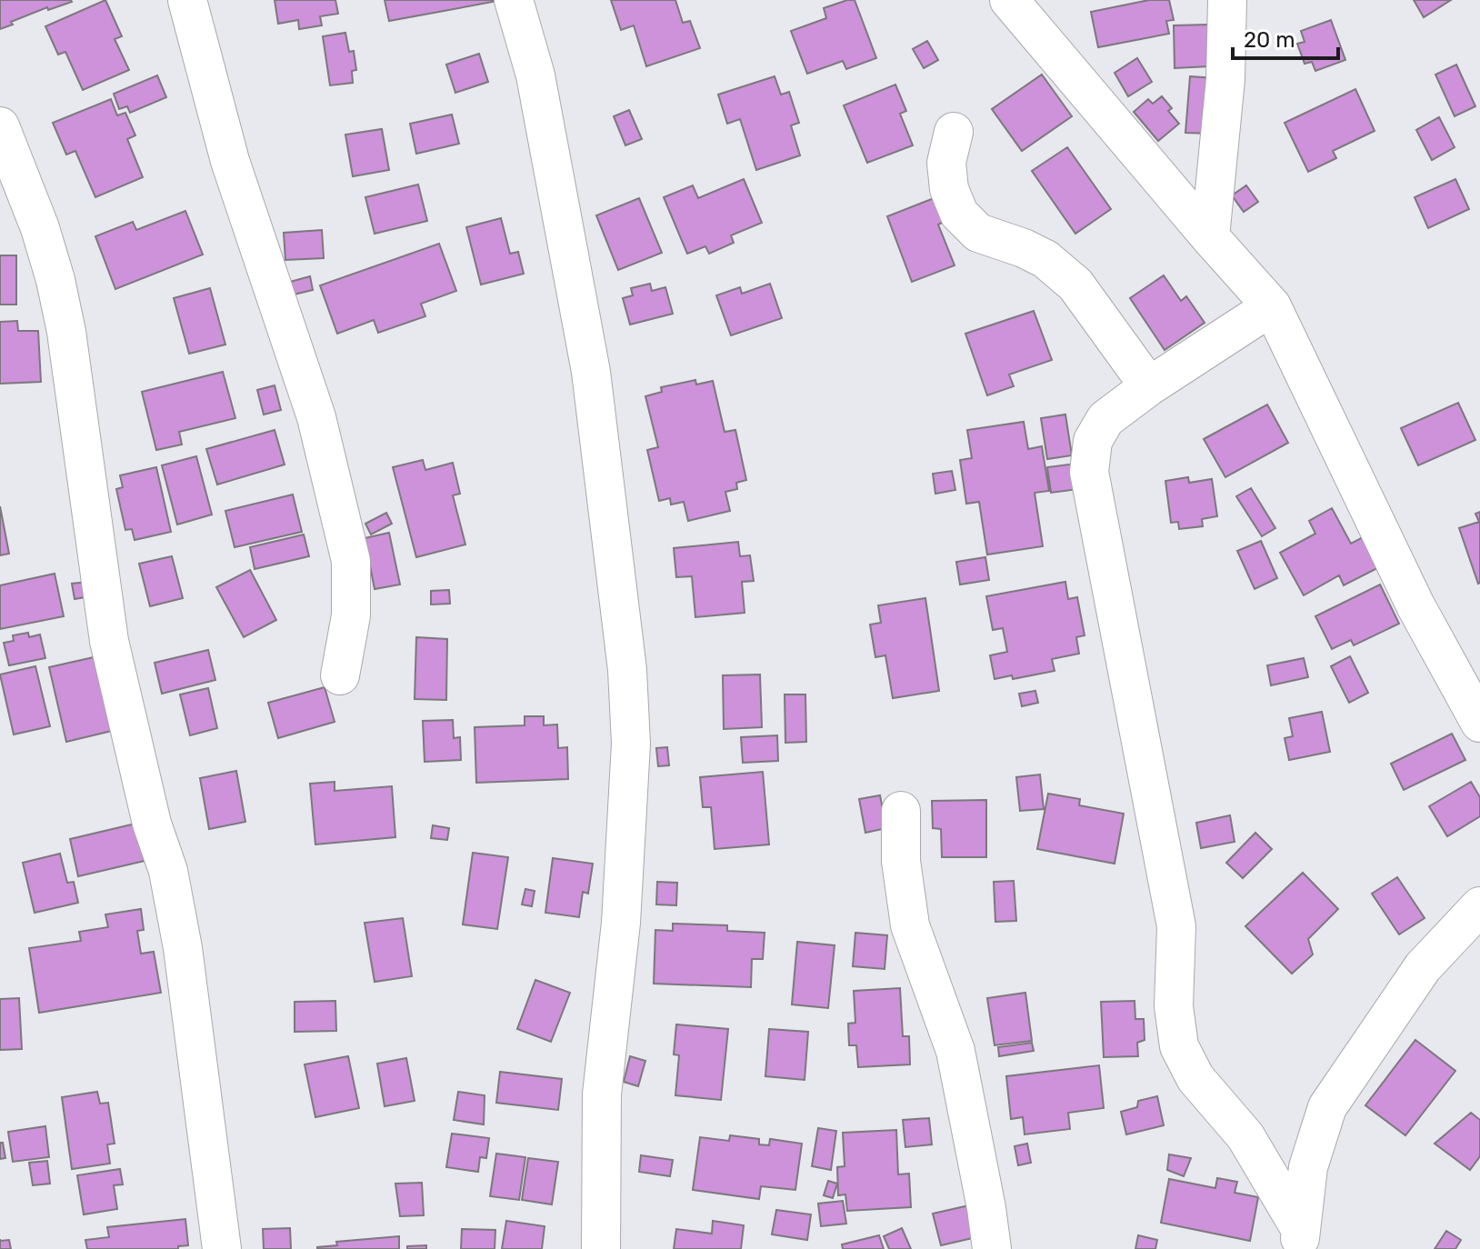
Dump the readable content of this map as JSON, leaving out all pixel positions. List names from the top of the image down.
{
  "scale_bar": "20 m"
}
